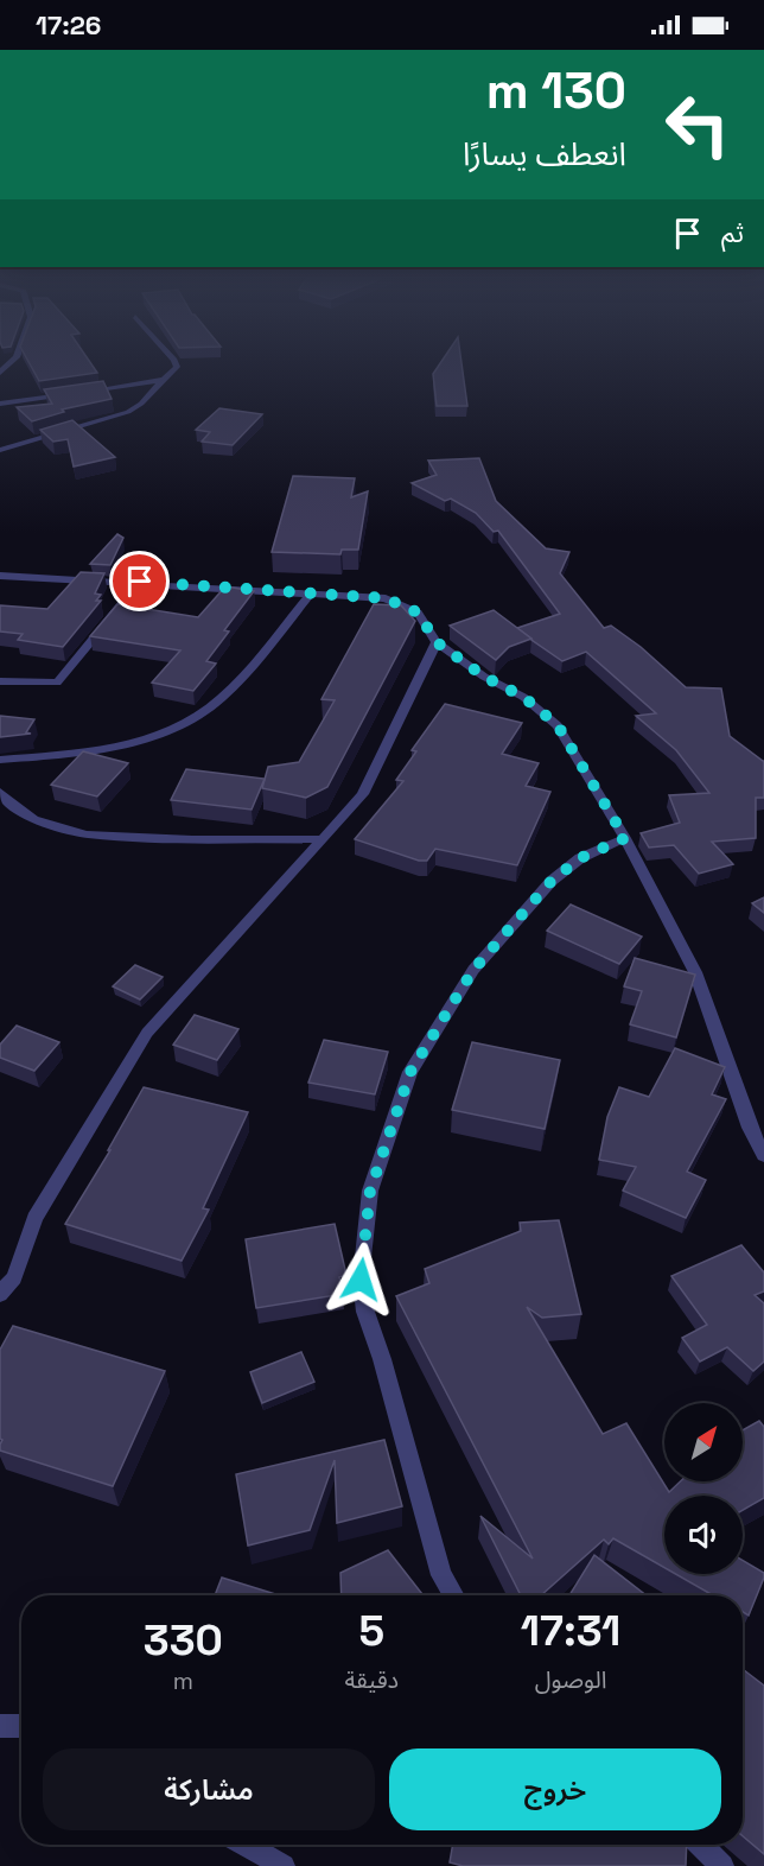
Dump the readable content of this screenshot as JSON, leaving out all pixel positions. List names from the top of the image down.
{
  "north": "top right",
  "page": {
    "status": "17:26",
    "turn": ["130 m", "انعطف يسارًا"],
    "then": "ثم",
    "eta": [
      "17:31",
      "الوصول",
      "5",
      "دقيقة",
      "330",
      "m"
    ],
    "buttons": ["خروج", "مشاركة"]
  }
}
